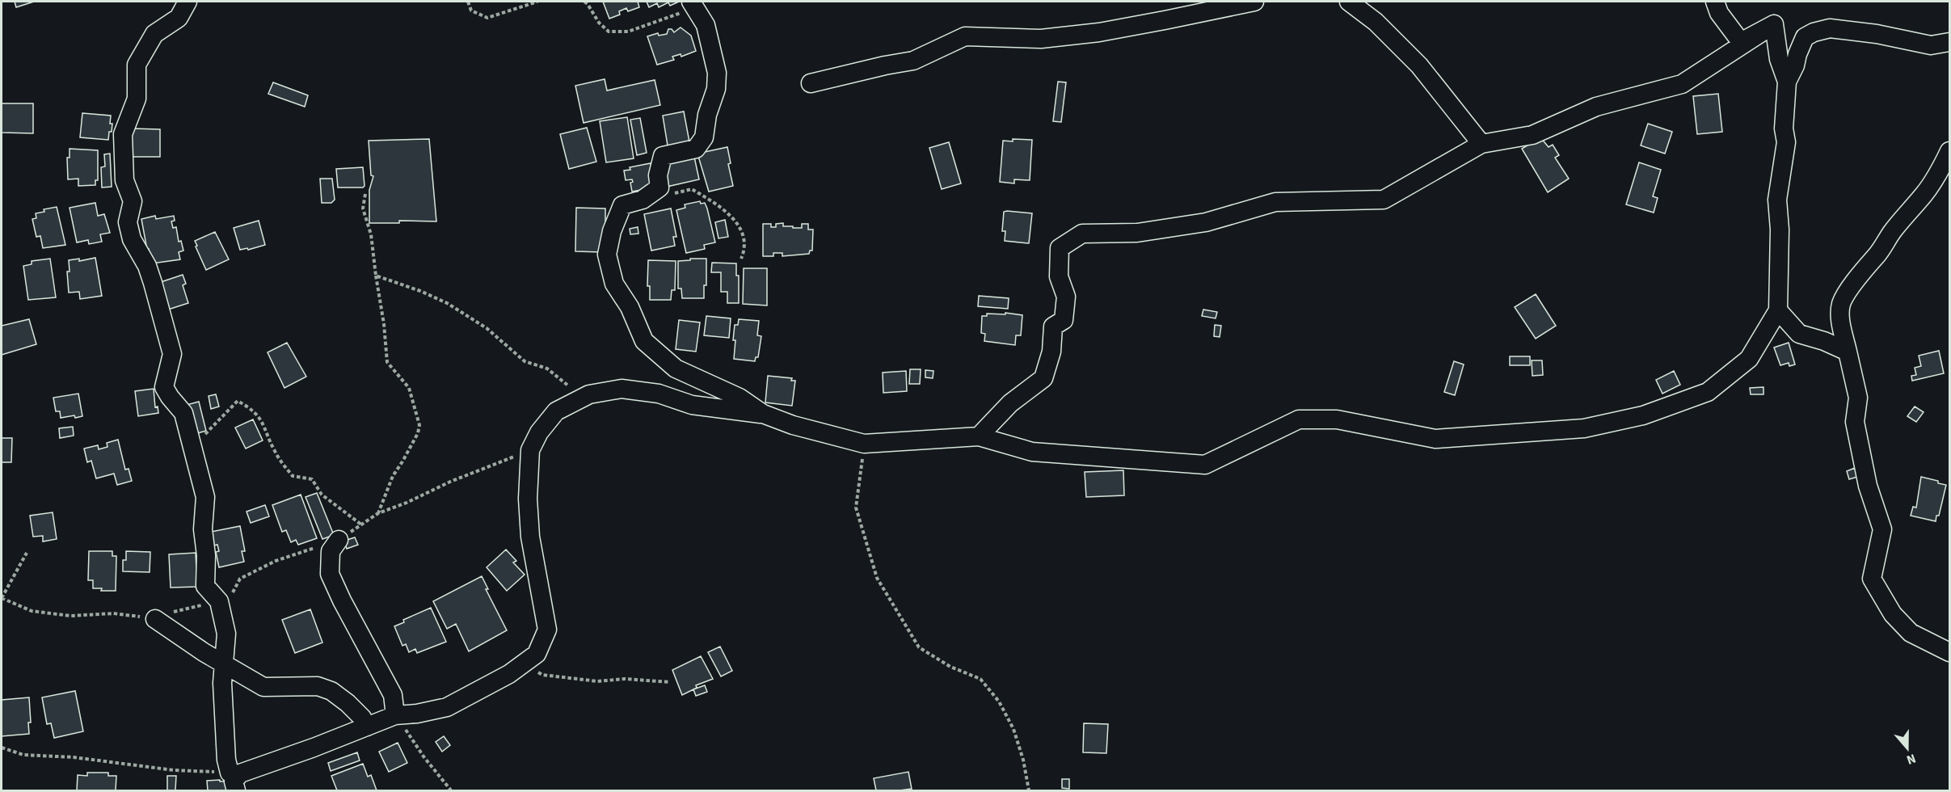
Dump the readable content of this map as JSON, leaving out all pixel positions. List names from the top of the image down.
{
  "north": "bottom"
}
